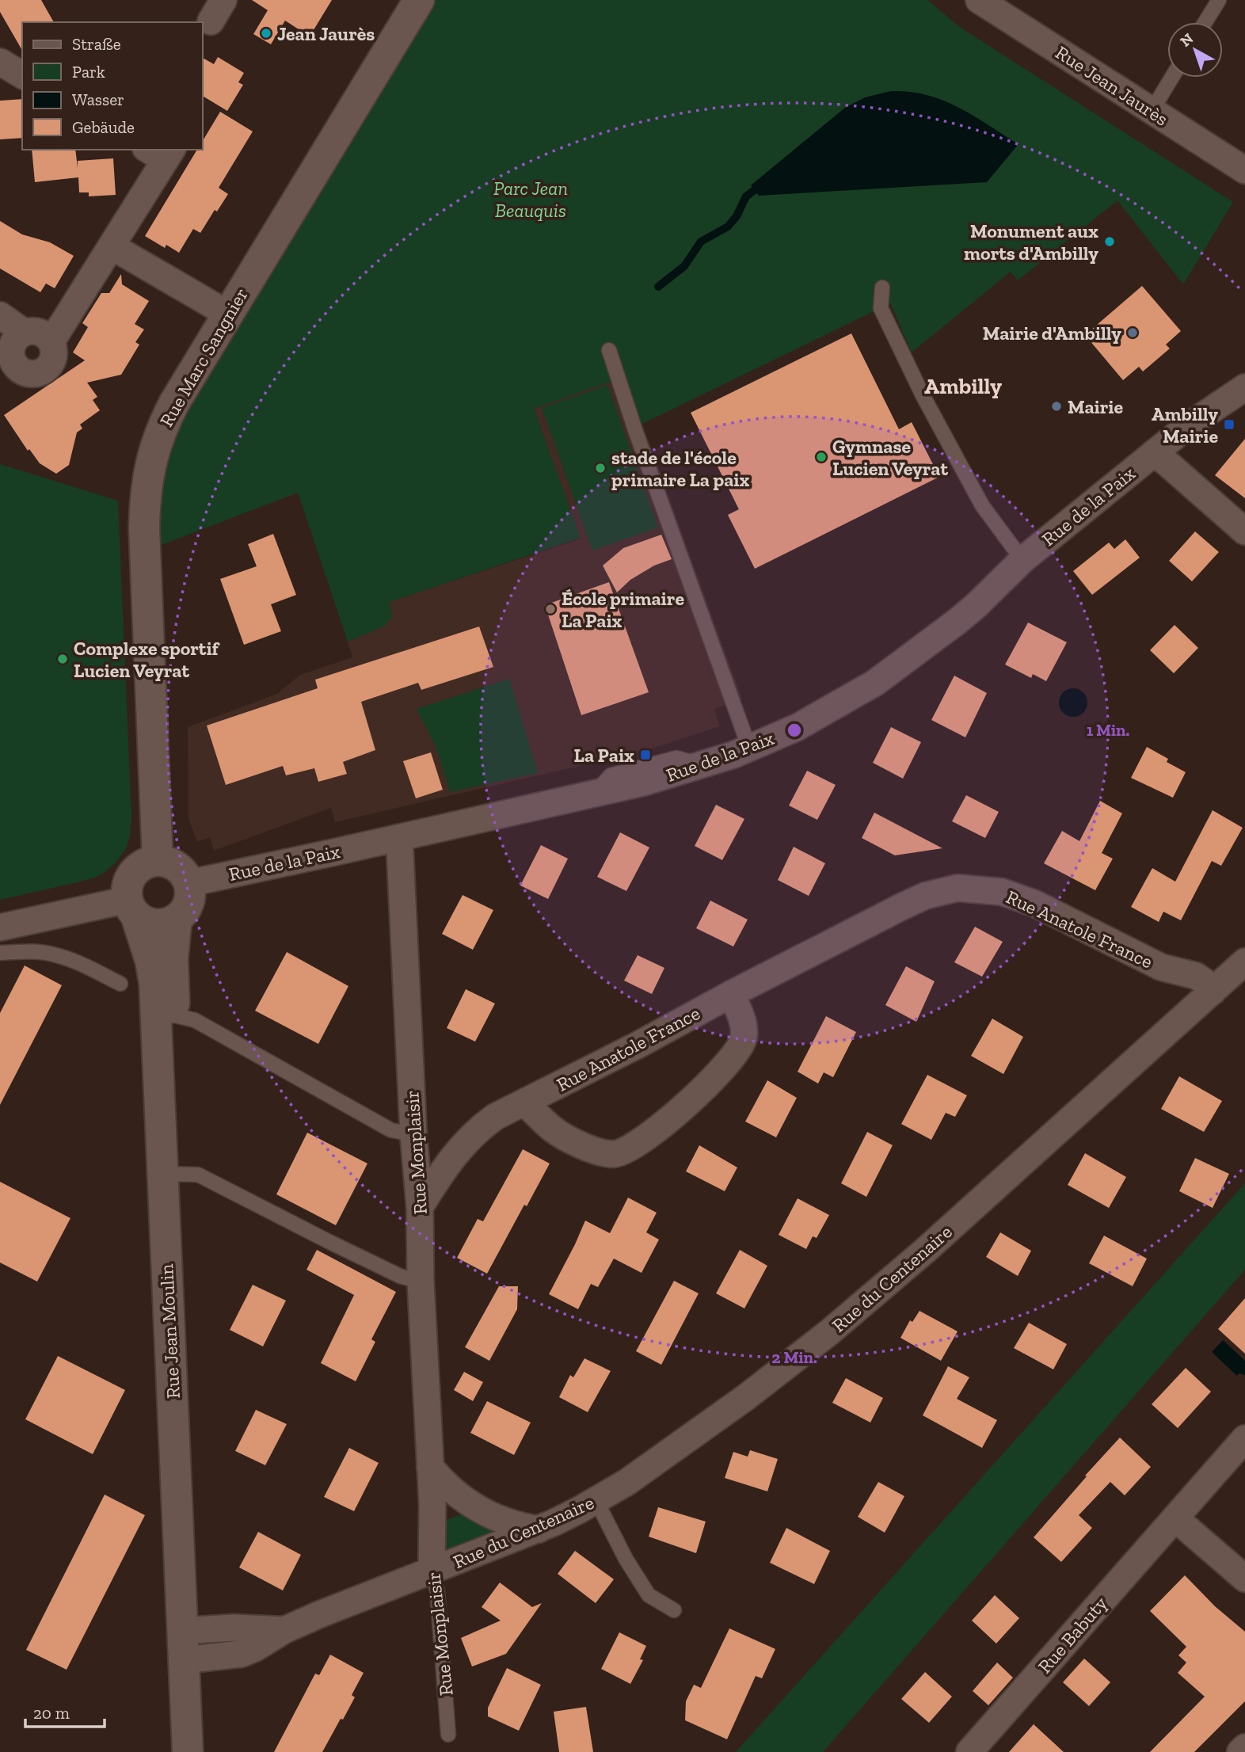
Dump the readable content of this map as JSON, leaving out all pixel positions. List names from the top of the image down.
{
  "streets": {
    "street": [
      "Rue Jean Jaurès",
      "Rue Marc Sangnier",
      "Rue de la Paix",
      "Rue Anatole France",
      "Rue Monplaisir",
      "Rue du Centenaire",
      "Rue Jean Moulin",
      "Rue Babuty"
    ]
  },
  "crossings": [
    ["Rue Marc Sangnier", "Rue de la Paix"],
    ["Rue Marc Sangnier", "Rue Jean Moulin"],
    ["Rue de la Paix", "Rue Monplaisir"],
    ["Rue de la Paix", "Rue Jean Moulin"],
    ["Rue Anatole France", "Rue Monplaisir"],
    ["Rue Anatole France", "Rue du Centenaire"],
    ["Rue Monplaisir", "Rue du Centenaire"],
    ["Rue du Centenaire", "Rue Jean Moulin"]
  ],
  "districts": ["Ambilly"],
  "parks": ["Parc Jean Beauquis"],
  "places": {
    "other": [
      "Jean Jaurès",
      "Monument aux morts d'Ambilly",
      "Mairie d'Ambilly",
      "Mairie",
      "Gymnase Lucien Veyrat",
      "stade de l'école primaire La paix",
      "École primaire La Paix",
      "Complexe sportif Lucien Veyrat"
    ],
    "transit": ["Ambilly Mairie", "La Paix"]
  },
  "legend": [
    "Straße",
    "Park",
    "Wasser",
    "Gebäude"
  ],
  "scale_bar": "20 m",
  "north": "top left",
  "rings": ["1 Min.", "2 Min."]
}
